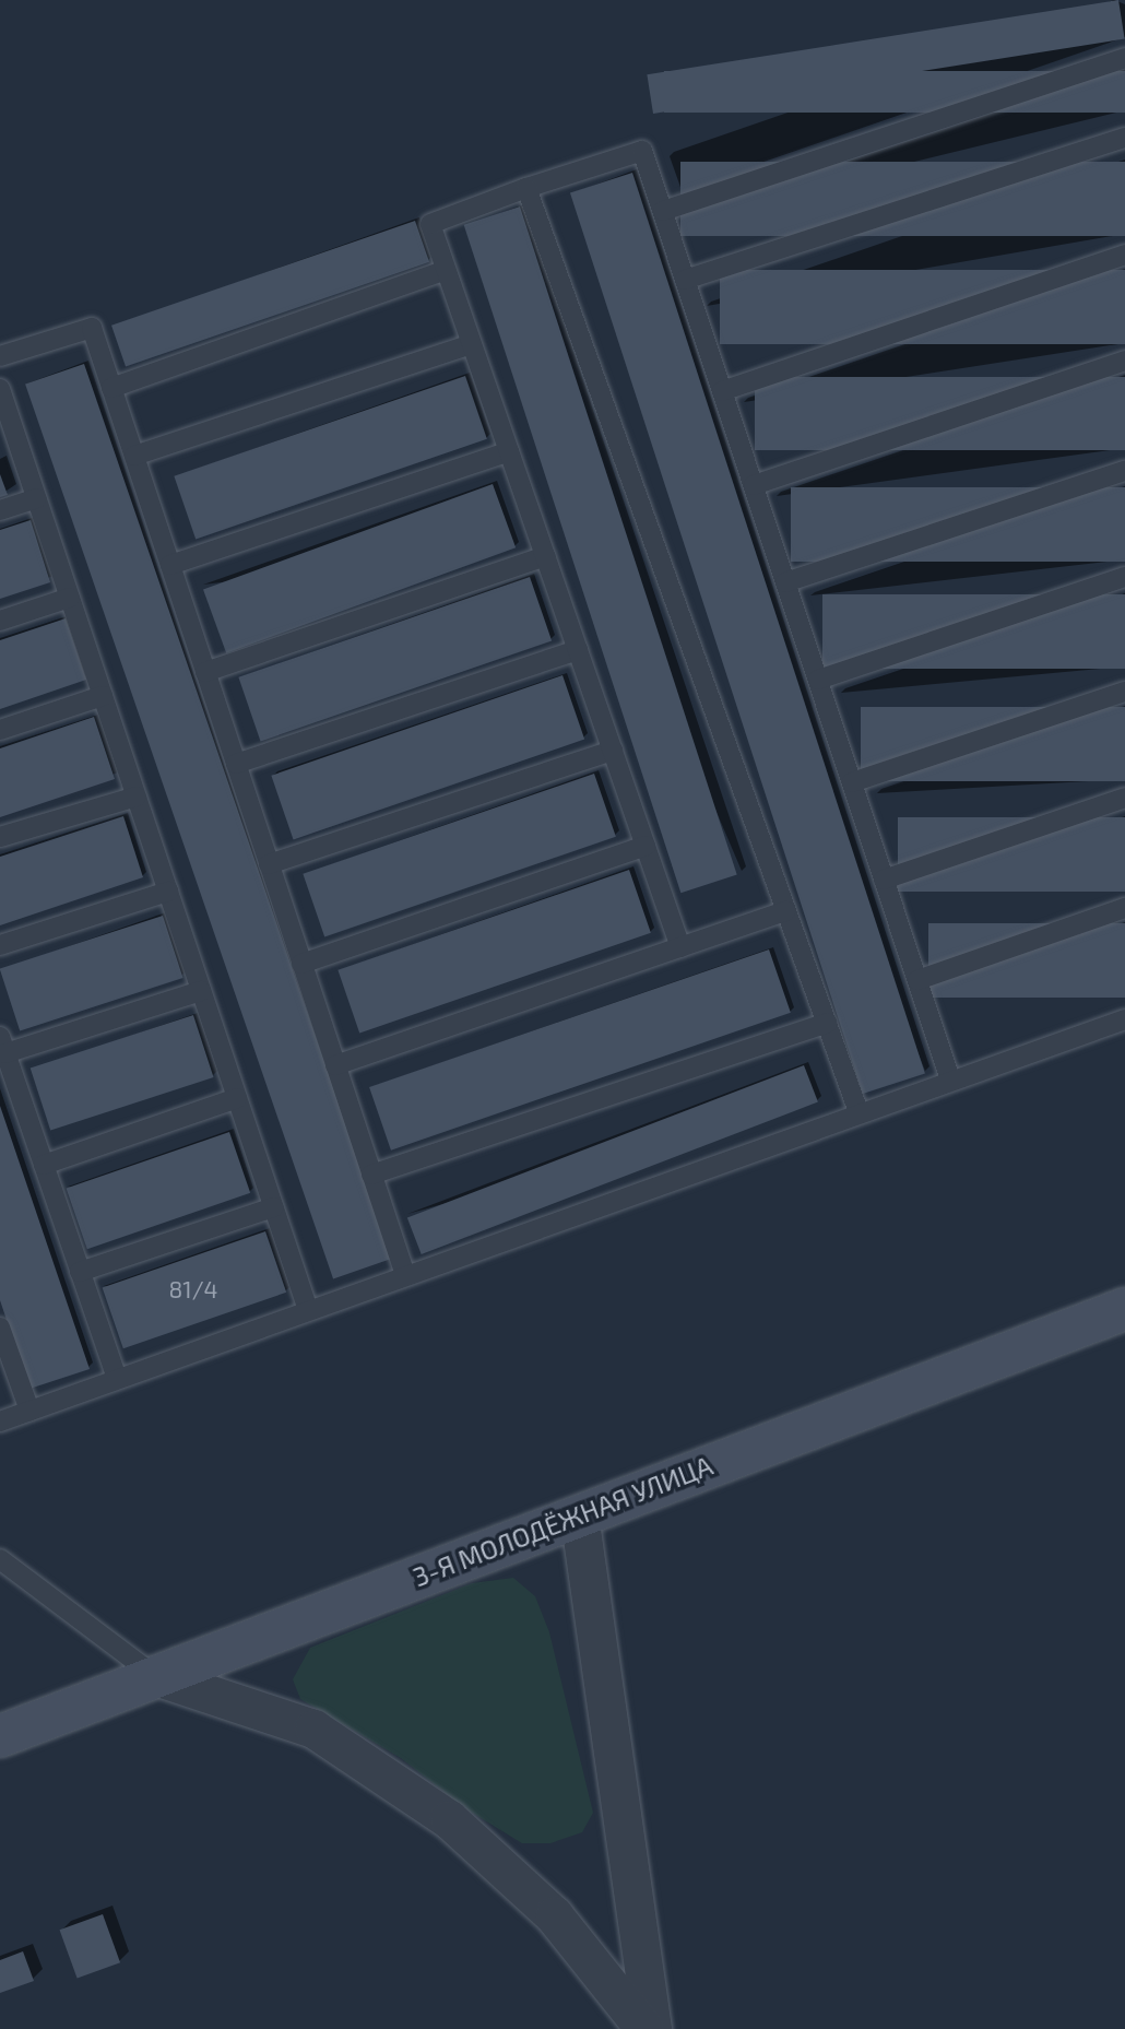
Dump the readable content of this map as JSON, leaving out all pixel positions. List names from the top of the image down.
{
  "streets": {
    "main road": ["3-Я МОЛОДЁЖНАЯ УЛИЦА"]
  },
  "house_numbers": ["81/4"]
}
